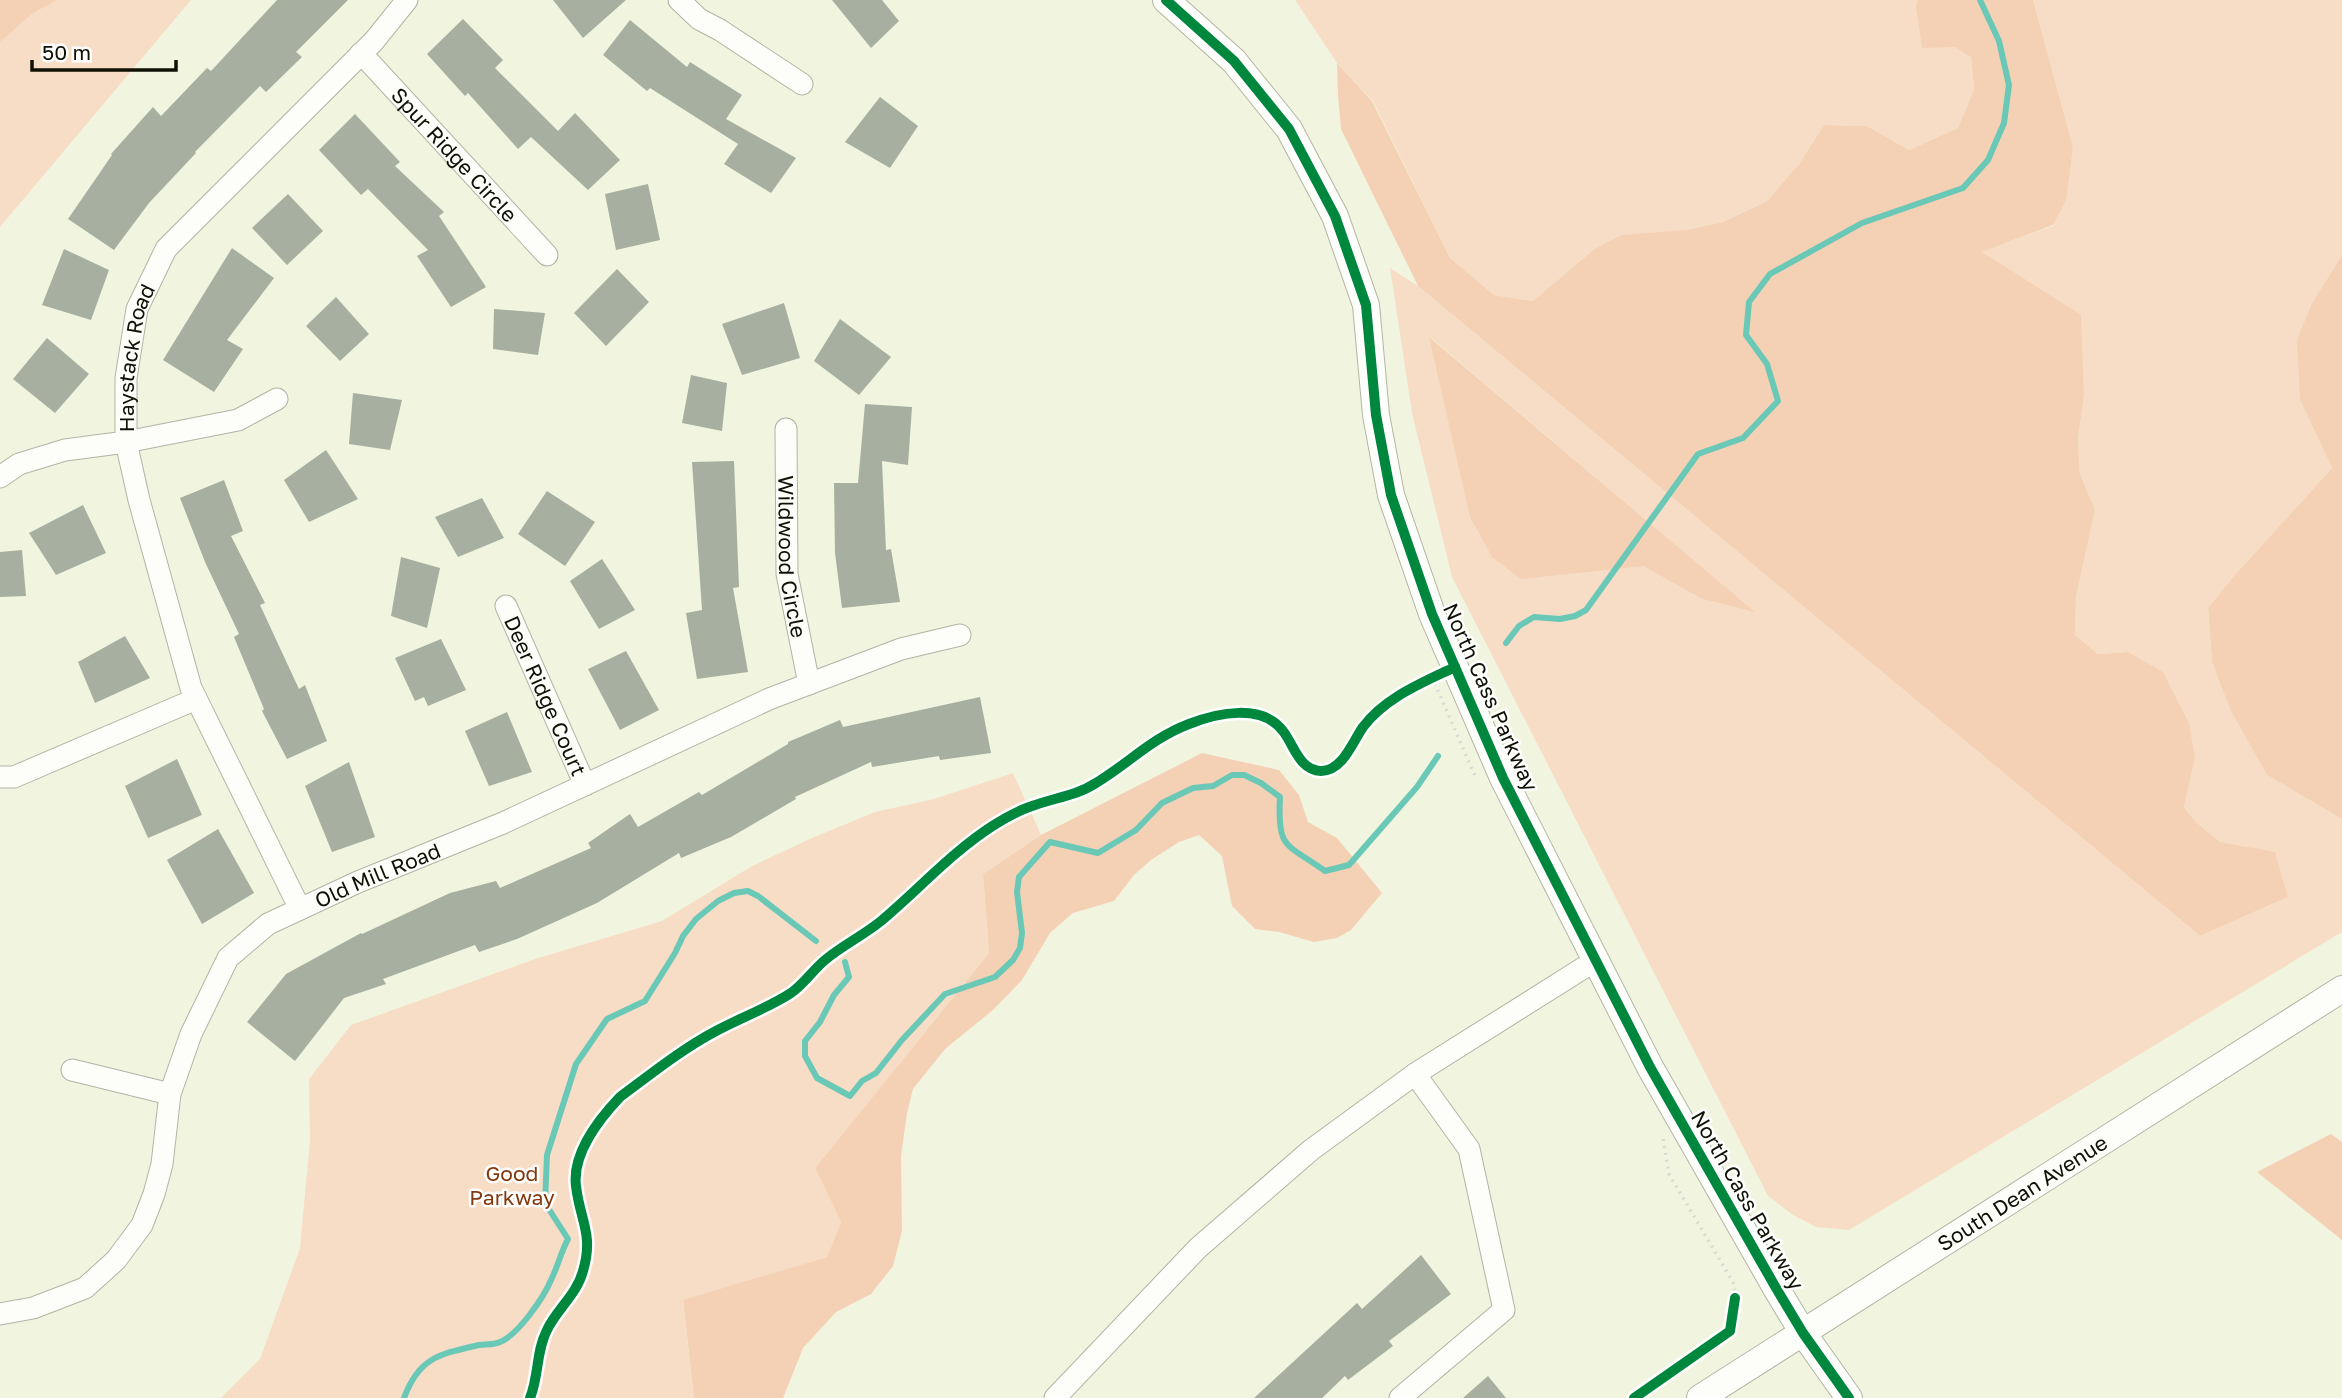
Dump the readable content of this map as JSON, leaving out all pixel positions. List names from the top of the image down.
{
  "streets": {
    "street": [
      "Spur Ridge Circle",
      "Haystack Road",
      "Wildwood Circle",
      "Deer Ridge Court",
      "North Cass Parkway",
      "Old Mill Road",
      "South Dean Avenue"
    ]
  },
  "crossings": [
    ["Spur Ridge Circle", "Haystack Road"],
    ["Haystack Road", "Old Mill Road"],
    ["Wildwood Circle", "Old Mill Road"],
    ["Deer Ridge Court", "Old Mill Road"],
    ["North Cass Parkway", "South Dean Avenue"]
  ],
  "parks": ["Good Parkway"],
  "scale_bar": "50 m"
}
